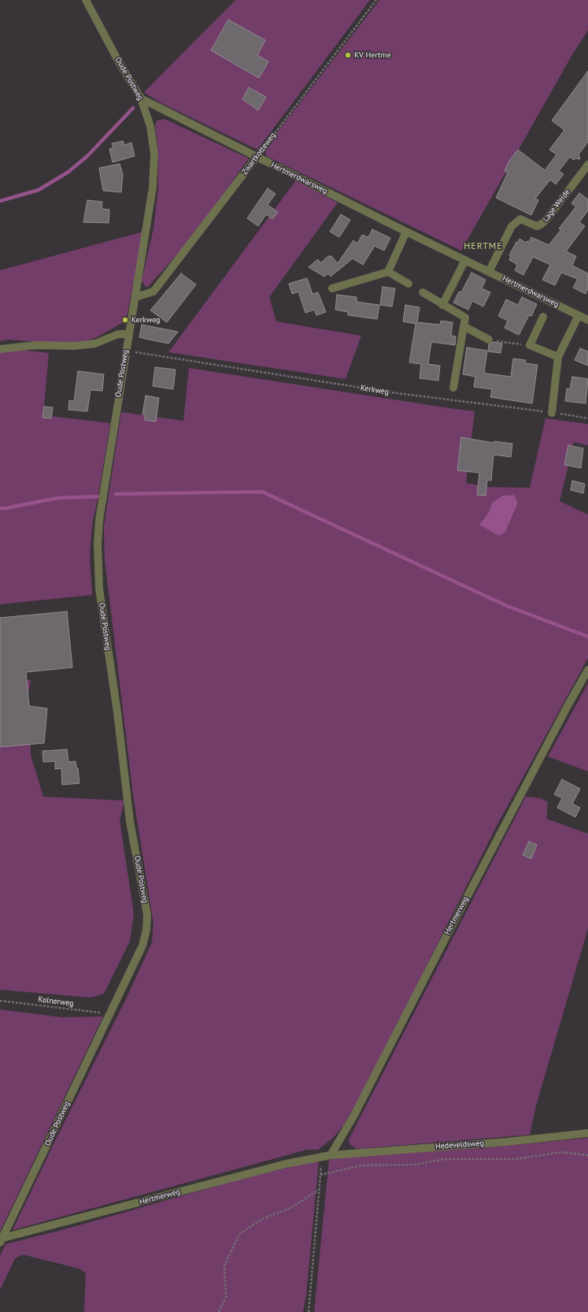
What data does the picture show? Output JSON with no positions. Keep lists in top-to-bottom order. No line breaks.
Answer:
{"streets":{"street":["Oude Postweg","Zwartkotteweg","Hertmerdwarsweg","Lage Weide","Hertmerweg","Hedeveldsweg"],"path":["Kerkweg","Kolnerweg"]},"crossings":[["Oude Postweg","Zwartkotteweg"],["Oude Postweg","Hertmerdwarsweg"],["Oude Postweg","Kerkweg"],["Oude Postweg","Hertmerweg"],["Oude Postweg","Kolnerweg"],["Zwartkotteweg","Hertmerdwarsweg"],["Hertmerdwarsweg","Lage Weide"],["Hertmerweg","Hedeveldsweg"]],"districts":["HERTME"],"places":["KV Hertme","Kerkweg"]}
